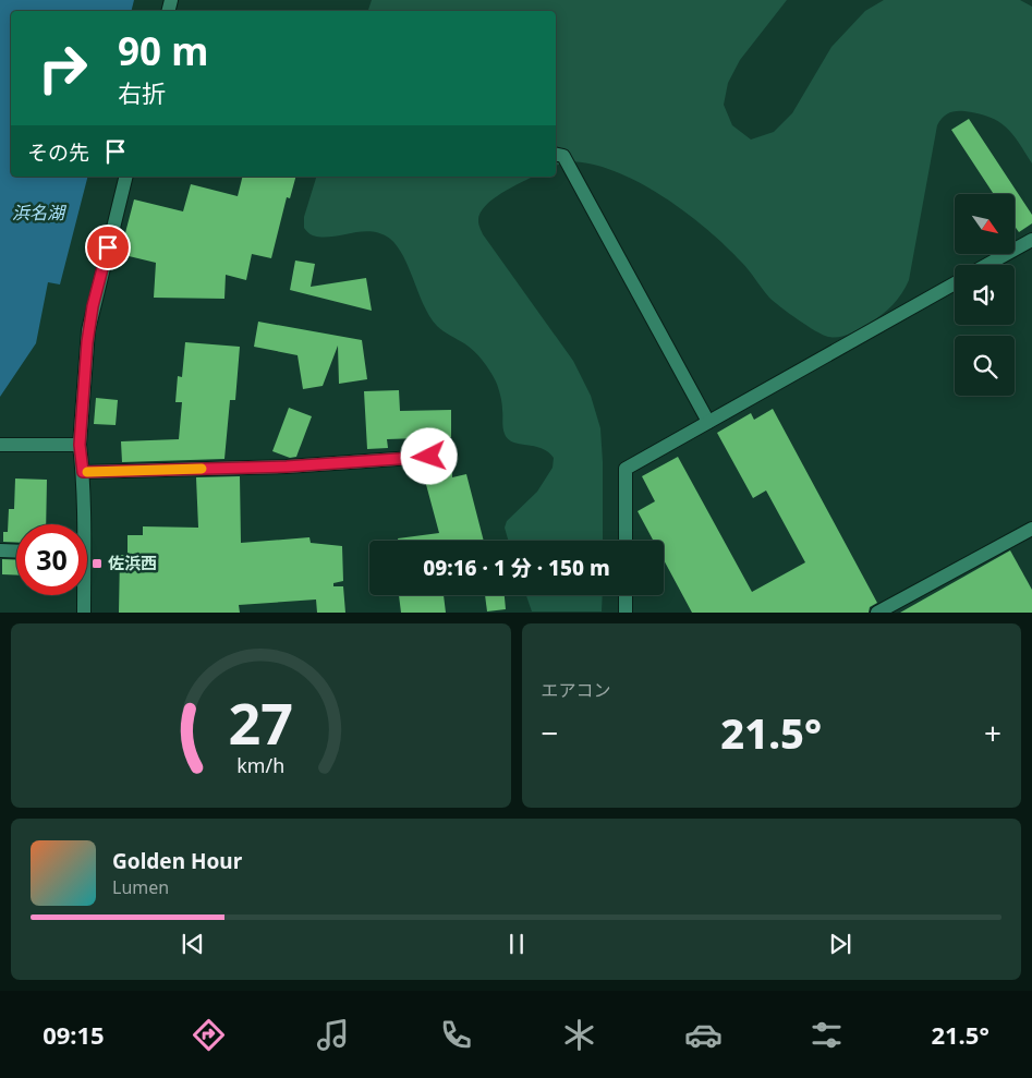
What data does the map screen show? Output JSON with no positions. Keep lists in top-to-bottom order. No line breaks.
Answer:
{"water":["浜名湖"],"places":{"transit":["佐浜西"]},"north":"bottom right","page":{"turn":["90 m","右折"],"then":"その先","limit":"30","trip":"09:16 · 1 分 · 150 m","tile":"エアコン","heat":["−","21.5°","+"],"song":["Golden Hour","Lumen"],"tabs":["09:15","21.5°"],"gauge":["27","km/h"]}}
